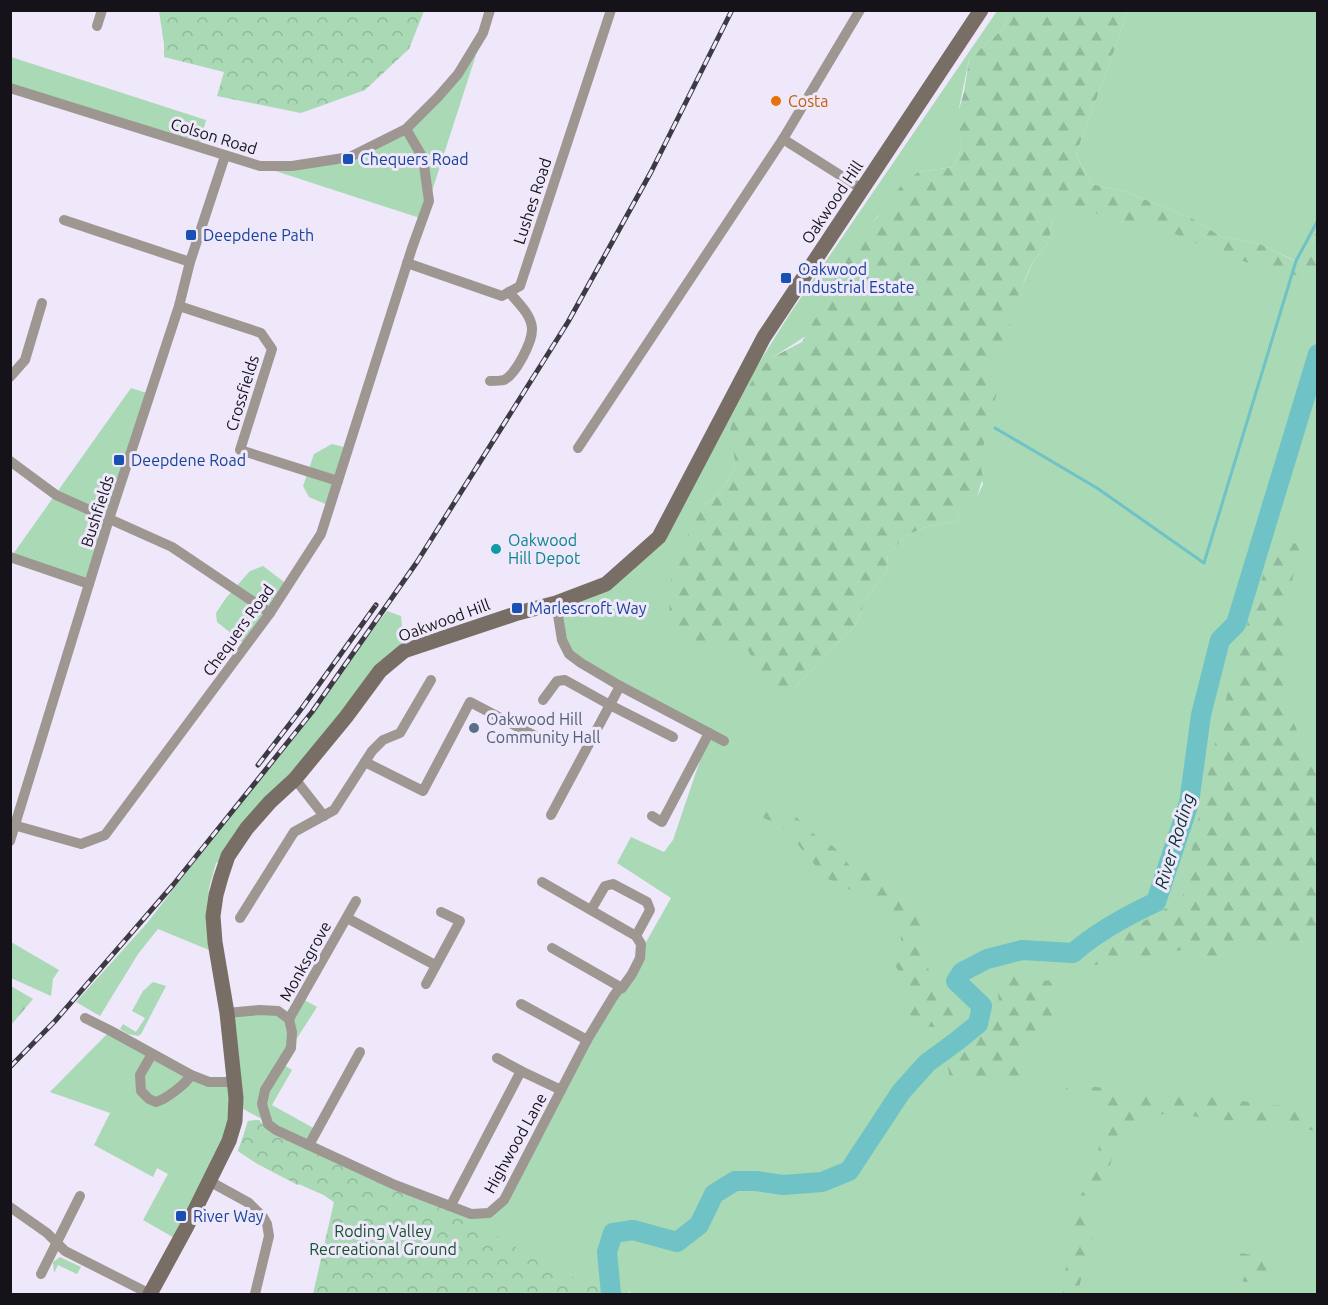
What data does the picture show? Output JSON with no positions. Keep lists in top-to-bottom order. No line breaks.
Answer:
{"streets":{"street":["Colson Road","Lushes Road","Oakwood Hill","Crossfields","Bushfields","Chequers Road","Monksgrove","Highwood Lane"]},"crossings":[["Colson Road","Bushfields"],["Colson Road","Chequers Road"],["Crossfields","Bushfields"],["Crossfields","Chequers Road"],["Bushfields","Chequers Road"],["Monksgrove","Highwood Lane"]],"water":["River Roding"],"parks":["Roding Valley Recreational Ground"],"places":{"other":["Costa","Oakwood Hill Depot","Oakwood Hill Community Hall"],"transit":["Chequers Road","Deepdene Path","Oakwood Industrial Estate","Deepdene Road","Marlescroft Way","River Way"]}}
